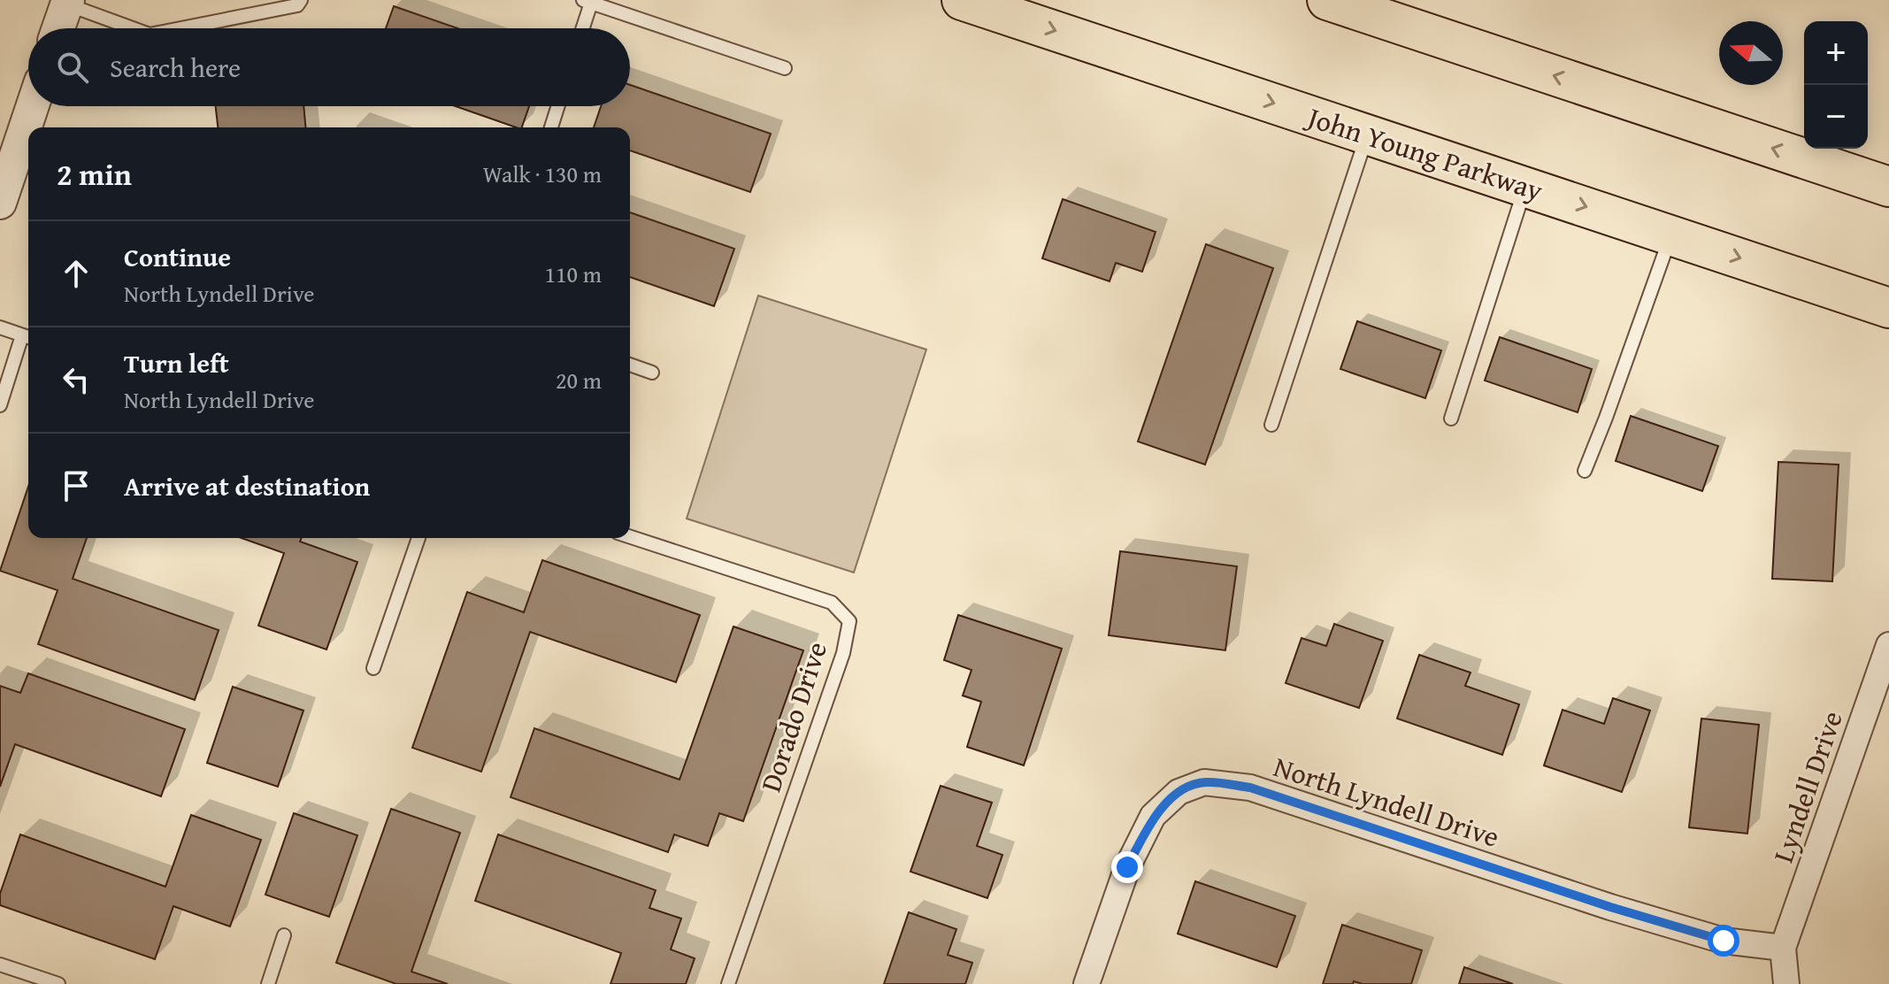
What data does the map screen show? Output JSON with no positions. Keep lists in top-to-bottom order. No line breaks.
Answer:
{"streets":{"highway":["John Young Parkway"],"street":["Lyndell Drive","North Lyndell Drive"],"lane":["Dorado Drive"]},"crossings":[["Lyndell Drive","North Lyndell Drive"]],"north":"left","page":{"map_buttons":["+","−"],"search":"Search here","heading":["2 min","Walk · 130 m"],"list":[["Continue","North Lyndell Drive","110 m"],["Turn left","North Lyndell Drive","20 m"],"Arrive at destination"]}}
